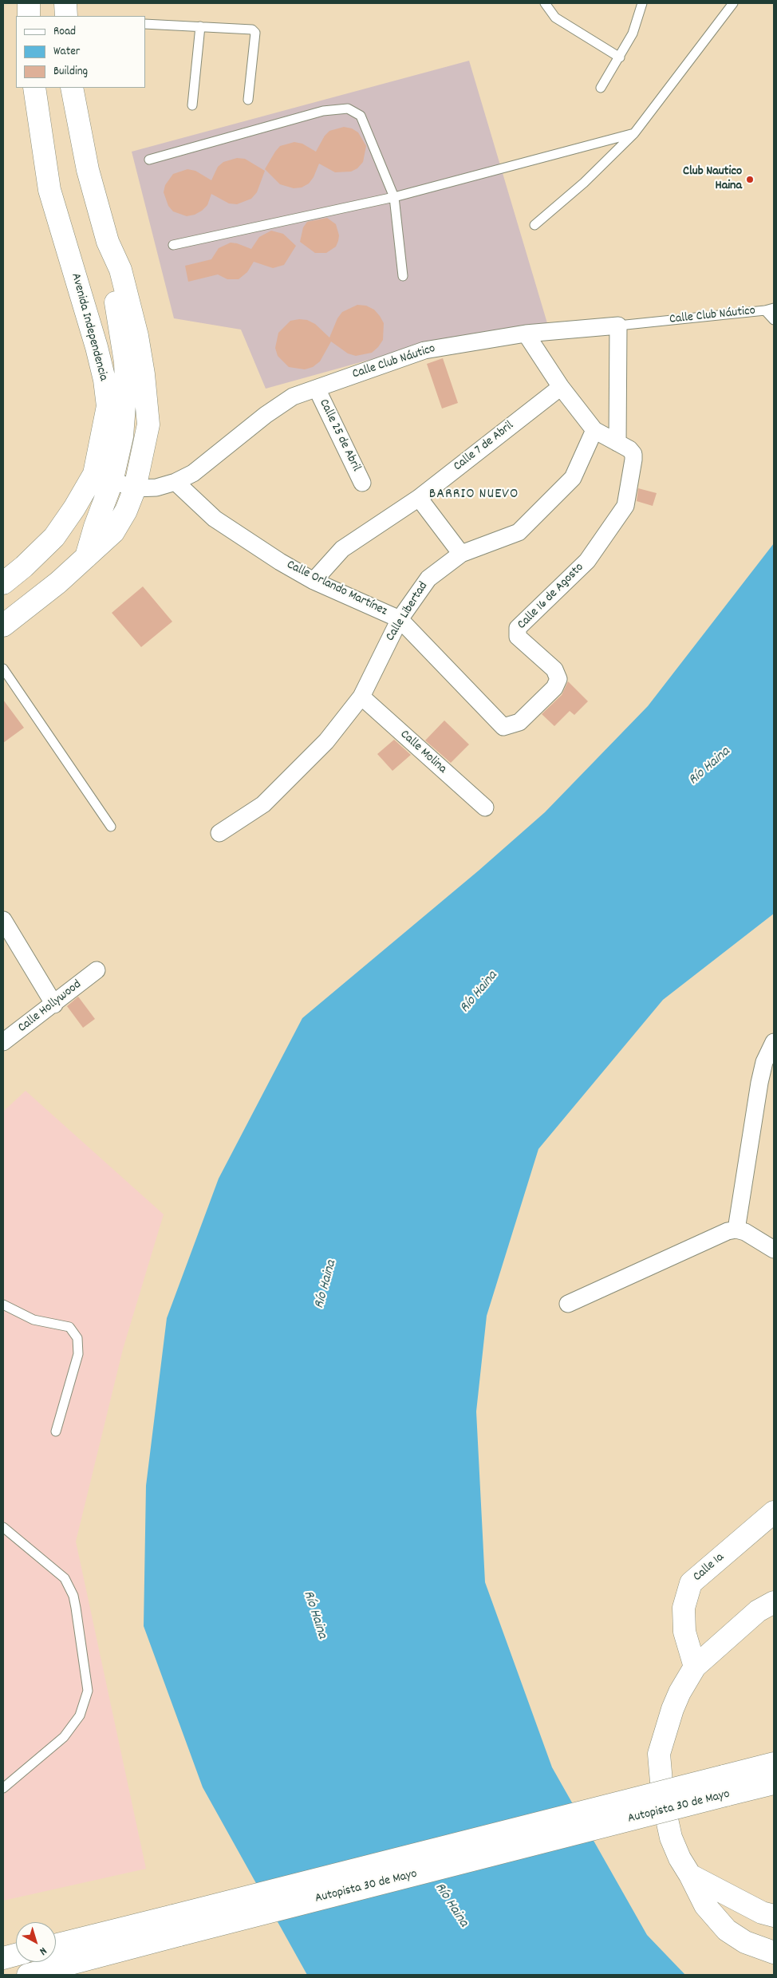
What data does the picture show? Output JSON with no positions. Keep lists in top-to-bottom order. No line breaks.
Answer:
{"streets":{"main road":["Avenida Independencia","Calle 1a","Autopista 30 de Mayo"],"street":["Calle Club Náutico","Calle 25 de Abril","Calle 7 de Abril","Calle Orlando Martínez","Calle 16 de Agosto","Calle Libertad","Calle Molina","Calle Hollywood"]},"crossings":[["Calle Club Náutico","Avenida Independencia"],["Calle Club Náutico","Calle 25 de Abril"],["Calle Club Náutico","Calle Orlando Martínez"],["Calle 7 de Abril","Calle Orlando Martínez"],["Calle Orlando Martínez","Calle 16 de Agosto"],["Calle Orlando Martínez","Calle Libertad"],["Calle Libertad","Calle Molina"]],"districts":["BARRIO NUEVO"],"water":["Río Haina"],"places":["Club Nautico Haina"],"legend":["Road","Water","Building"],"north":"bottom right"}
